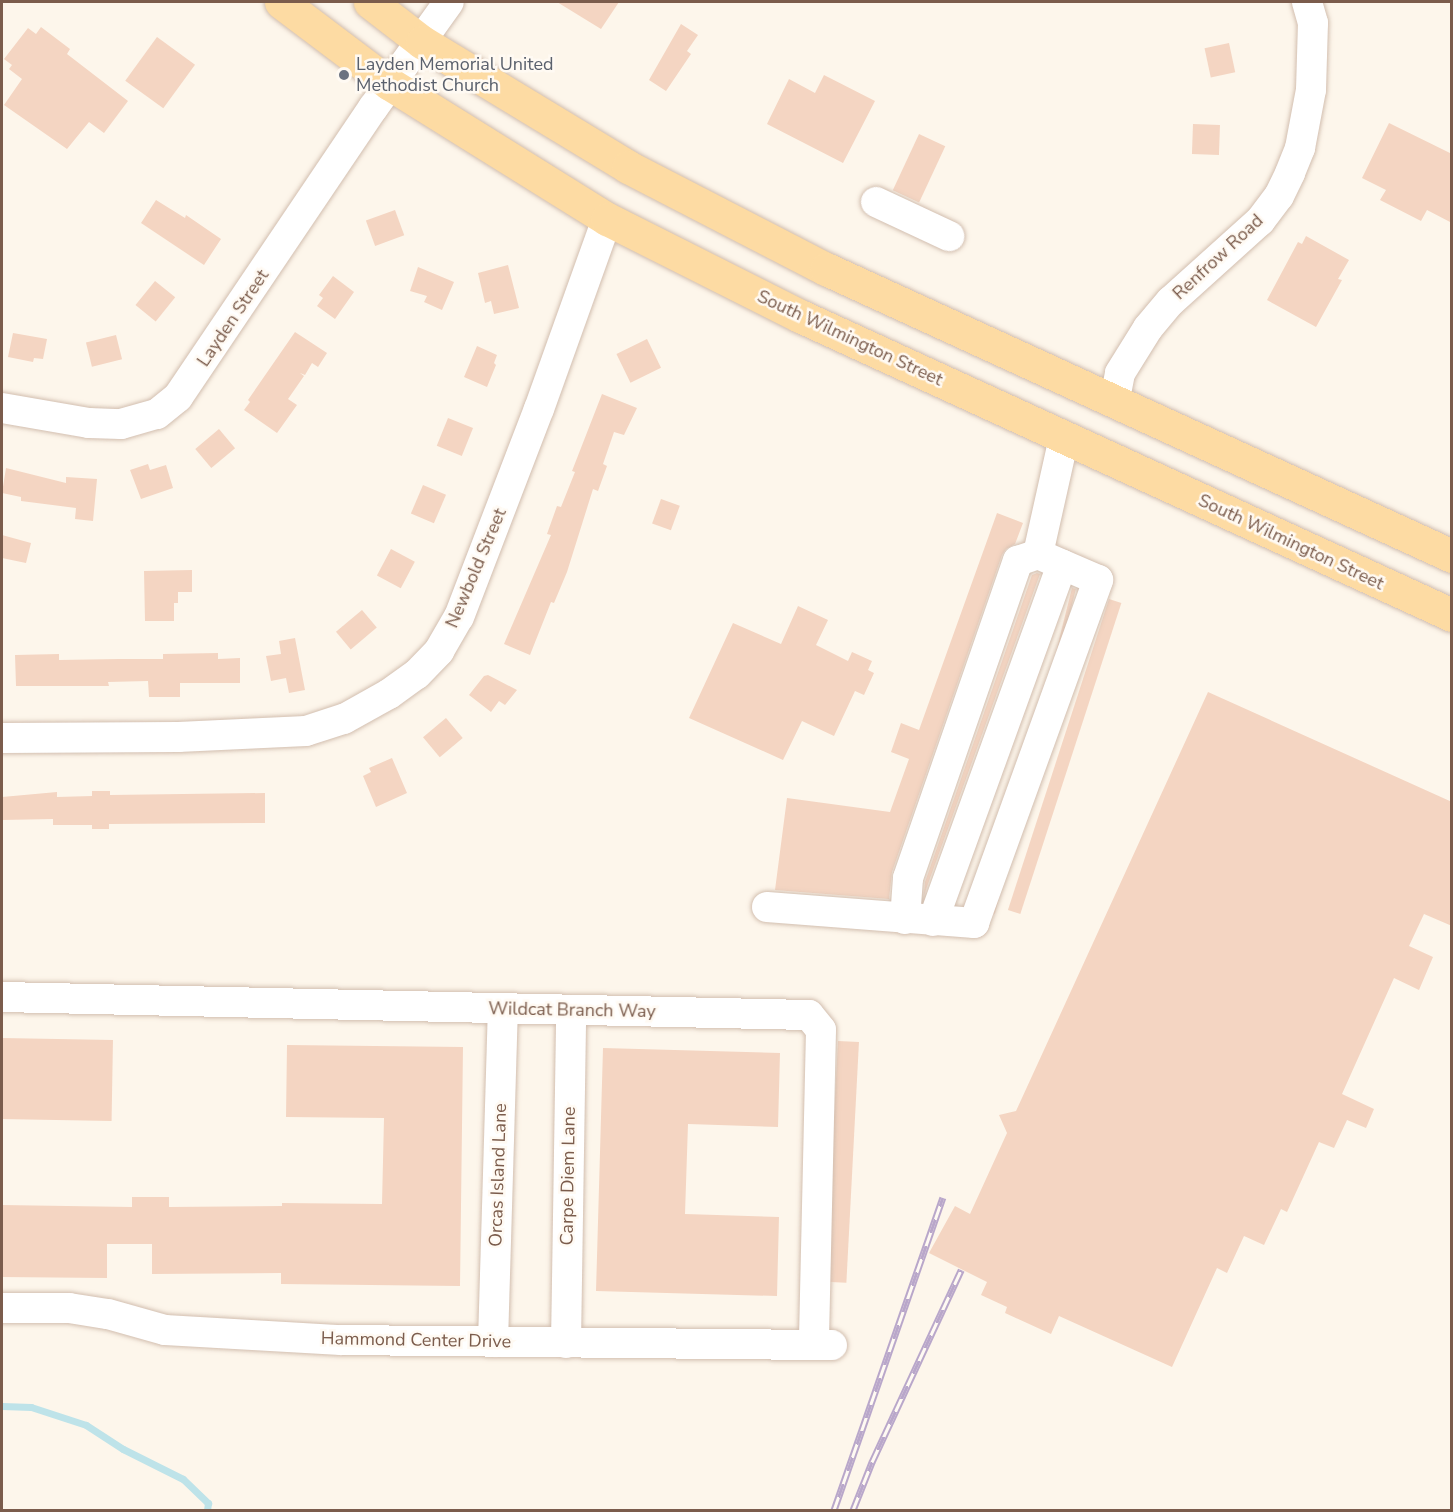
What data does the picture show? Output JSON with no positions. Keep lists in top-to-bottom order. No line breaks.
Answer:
{"streets":{"main road":["South Wilmington Street"],"street":["Renfrow Road","Layden Street","Newbold Street","Wildcat Branch Way","Orcas Island Lane","Carpe Diem Lane","Hammond Center Drive"]},"crossings":[["Layden Street","South Wilmington Street"],["South Wilmington Street","Newbold Street"],["Wildcat Branch Way","Orcas Island Lane"],["Wildcat Branch Way","Carpe Diem Lane"],["Wildcat Branch Way","Hammond Center Drive"],["Orcas Island Lane","Hammond Center Drive"],["Carpe Diem Lane","Hammond Center Drive"]],"places":["Layden Memorial United Methodist Church"]}
